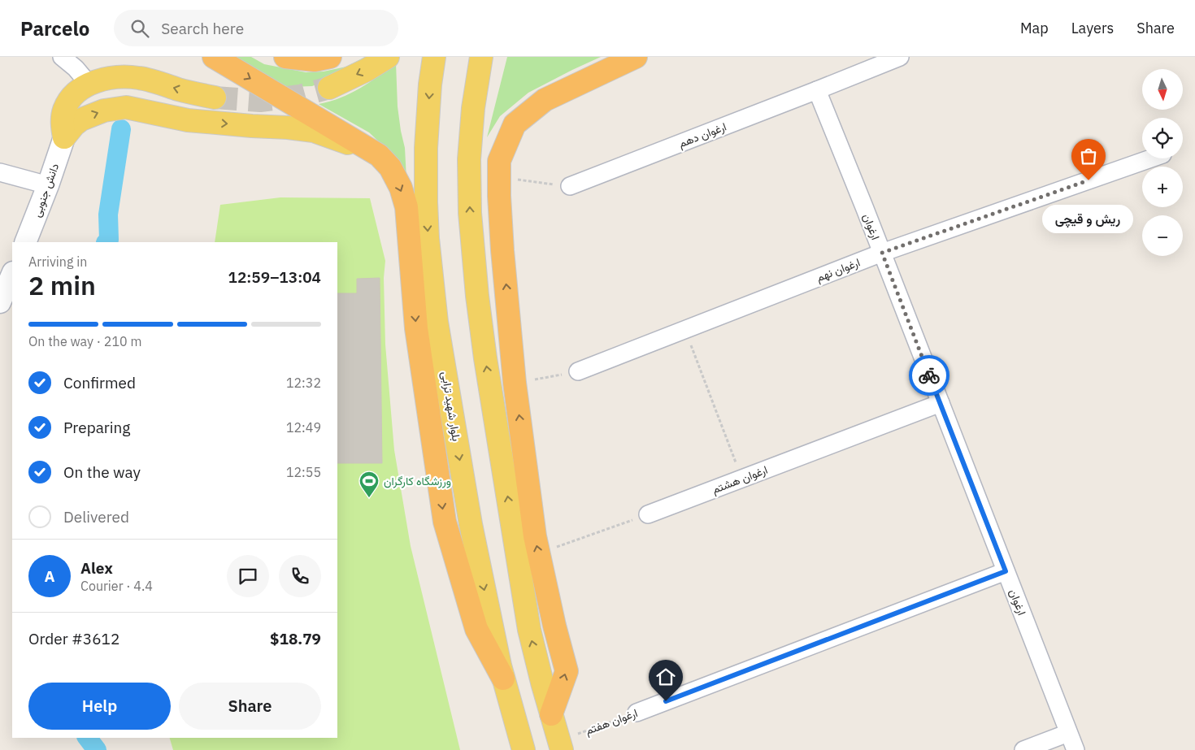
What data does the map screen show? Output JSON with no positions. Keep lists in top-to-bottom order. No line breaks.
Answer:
{"streets":{"main road":["بلوار شهید ترابی"],"street":["ارغوان دهم","دانش جنوبی","ارغوان","ارغوان نهم","ارغوان هشتم","ارغوان هفتم"]},"crossings":[["ارغوان دهم","ارغوان"],["ارغوان","ارغوان نهم"],["ارغوان","ارغوان هشتم"],["ارغوان","ارغوان هفتم"]],"places":{"other":["ریش و قیچی"],"sports":["ورزشگاه کارگران"]},"north":"bottom","page":{"header":"Parcelo","search":"Search here","nav":["Map","Layers","Share"],"map_buttons":["+","−"],"bubble":"ریش و قیچی","heading":["2 min","Arriving in","12:59–13:04"],"panel":["Alex","Courier · 4.4","Order #3612","$18.79"],"bar":"On the way · 210 m","list":[["Confirmed","12:32"],["Preparing","12:49"],["On the way","12:55"],"Delivered"],"round":"A","buttons":["Help","Share"]}}
